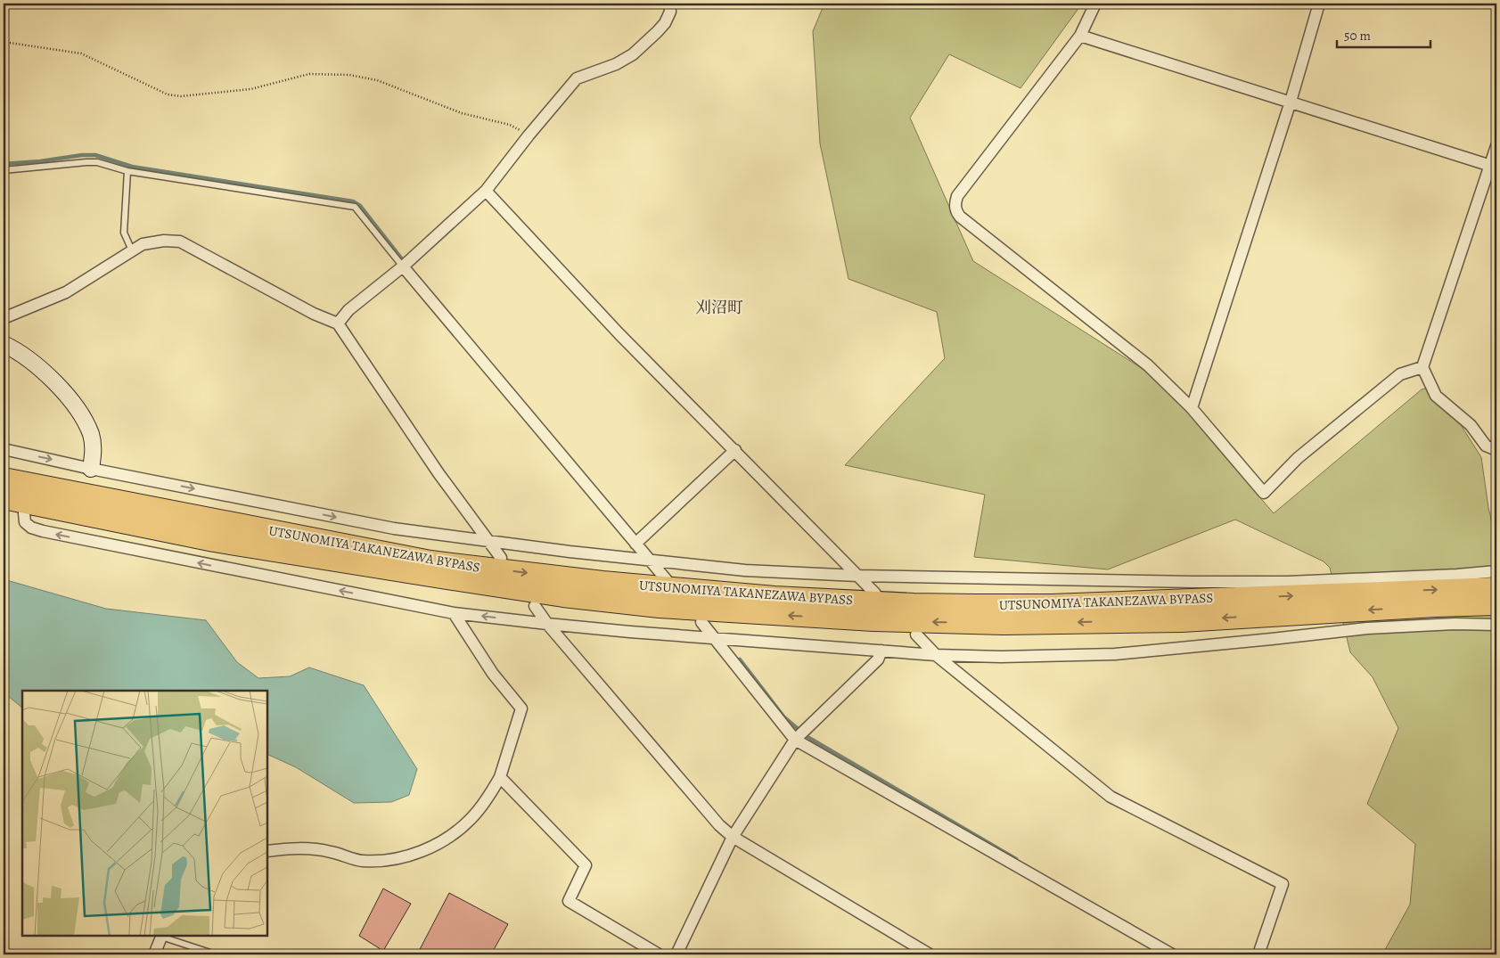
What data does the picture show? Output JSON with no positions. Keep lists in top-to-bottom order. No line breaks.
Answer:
{"streets":{"highway":["UTSUNOMIYA TAKANEZAWA BYPASS"]},"districts":["刈沼町"],"scale_bar":"50 m"}
